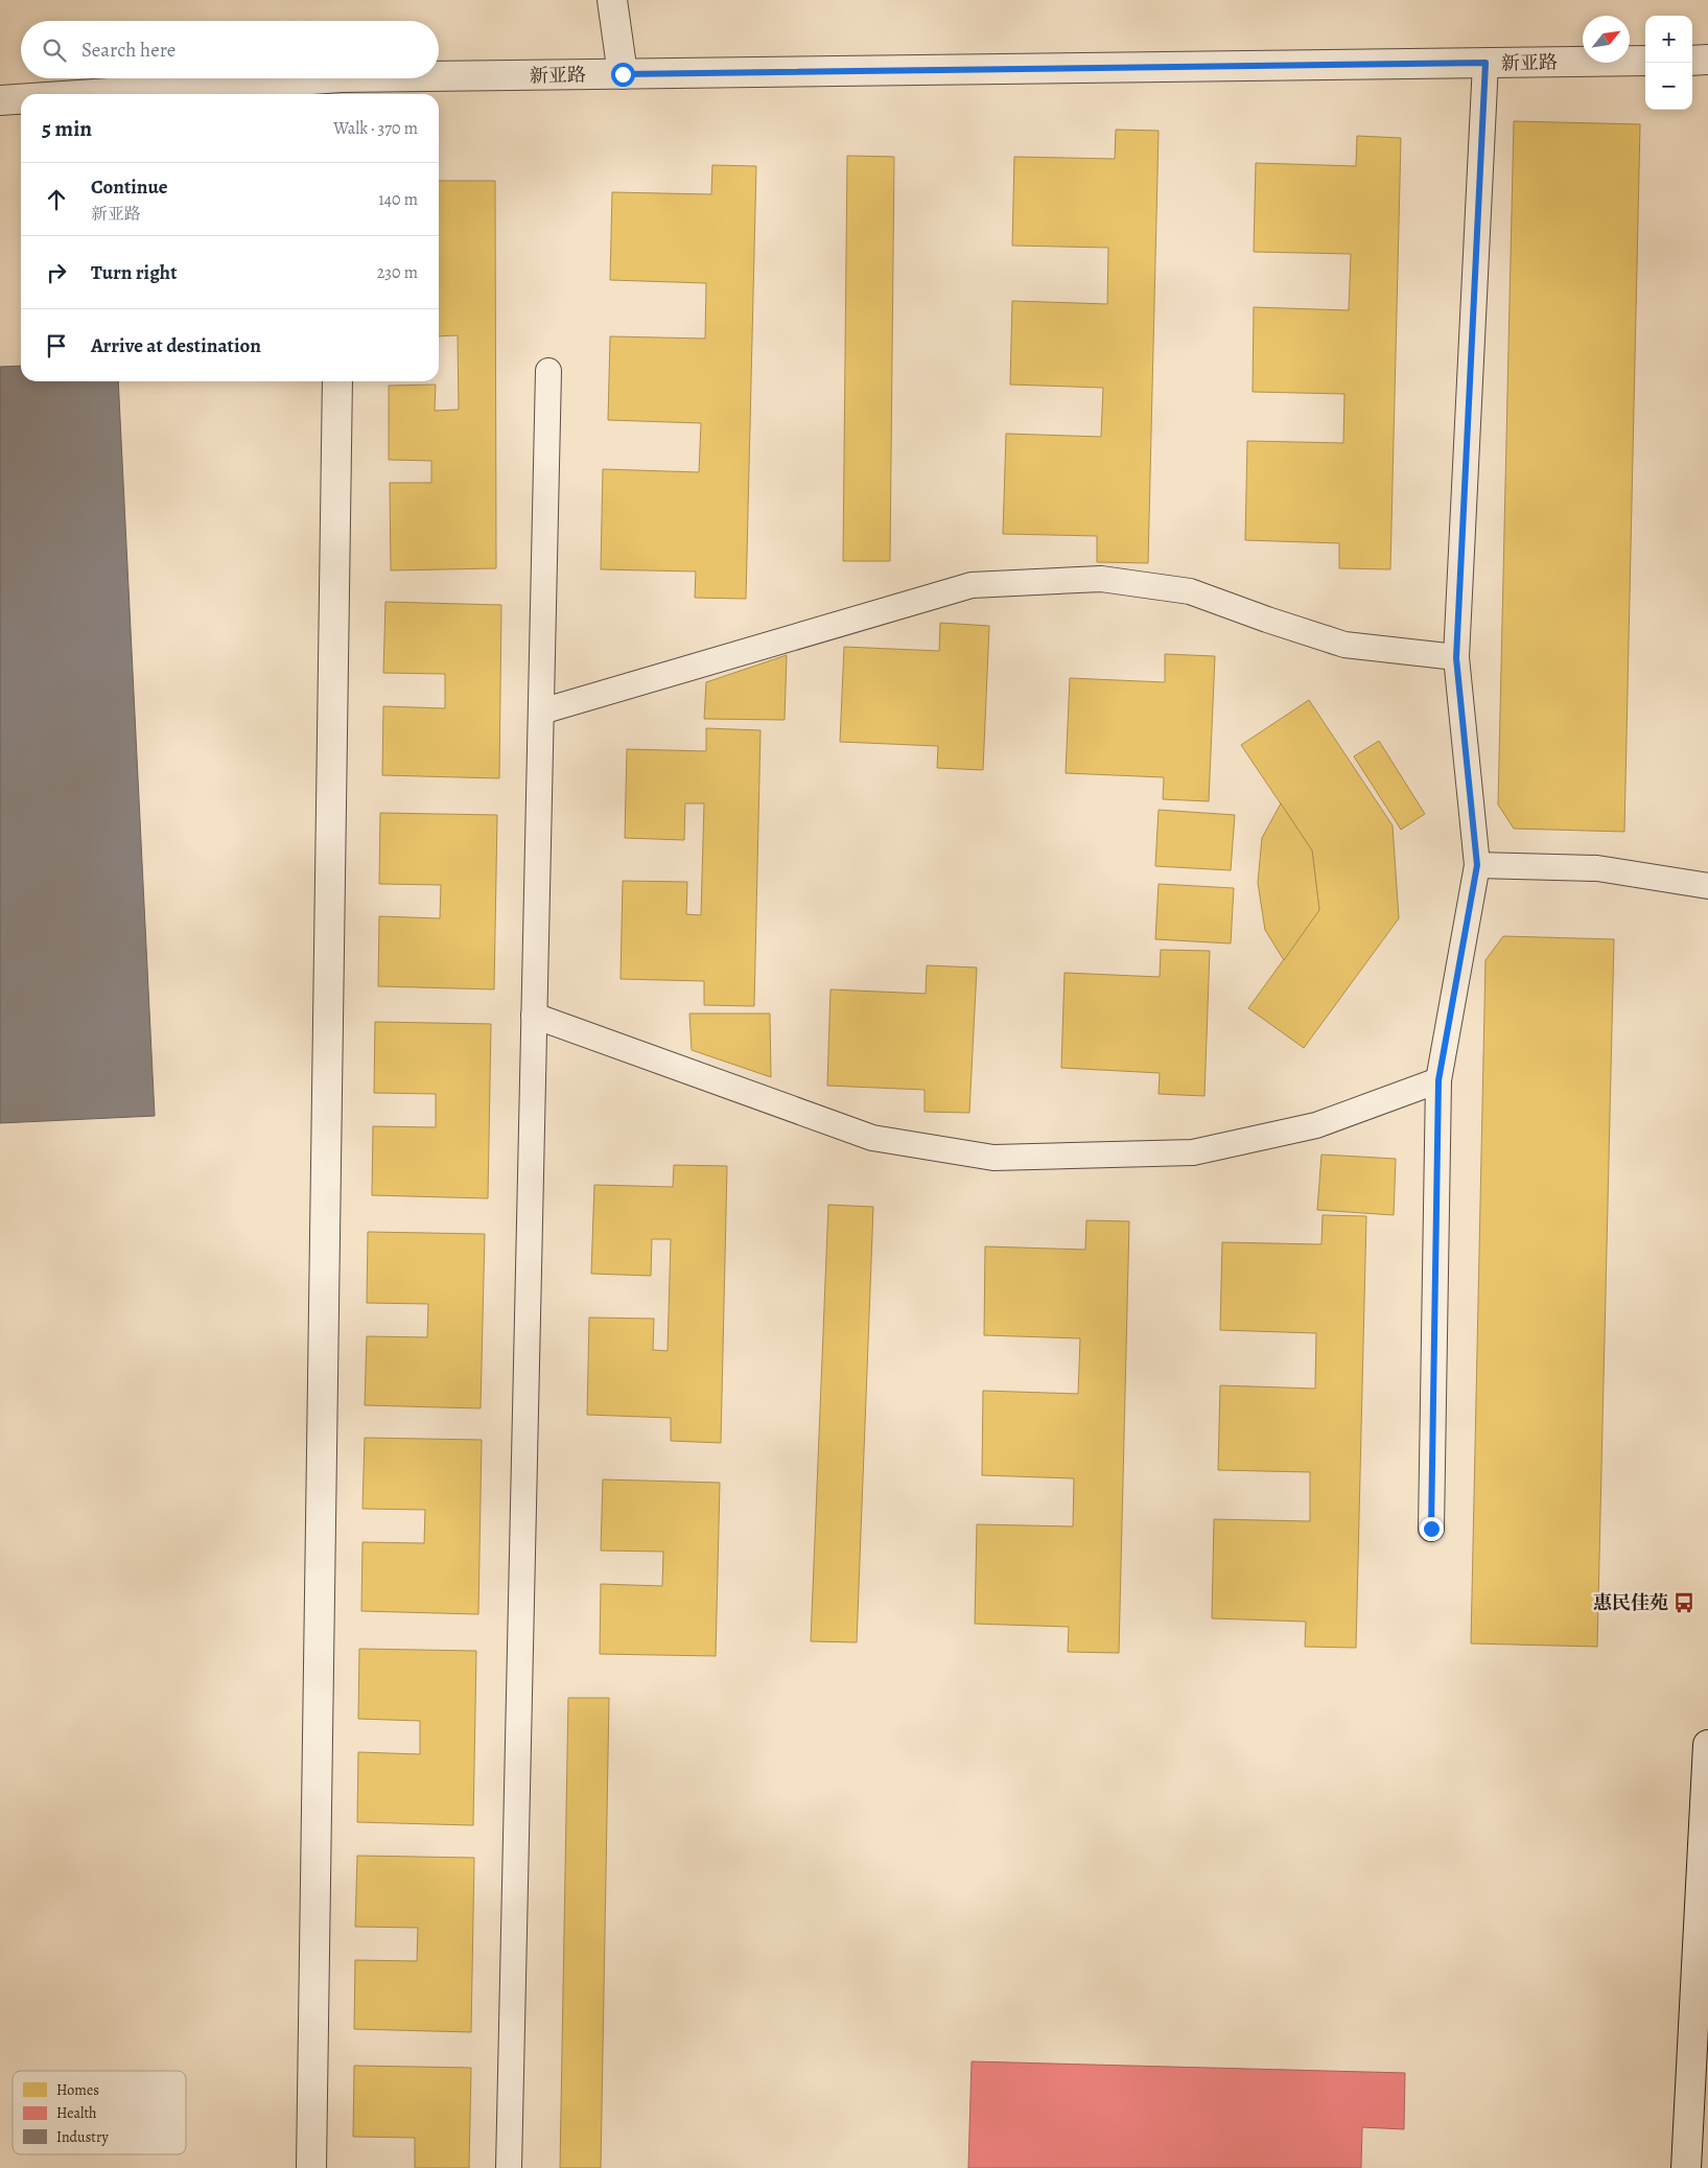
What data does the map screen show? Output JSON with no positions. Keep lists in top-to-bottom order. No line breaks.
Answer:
{"streets":{"street":["新亚路"]},"places":{"bus stop":["惠民佳苑"]},"legend":["Homes","Health","Industry"],"north":"top right","page":{"map_buttons":["+","−"],"search":"Search here","heading":["5 min","Walk · 370 m"],"list":[["Continue","新亚路","140 m"],["Turn right","230 m"],"Arrive at destination"]}}
